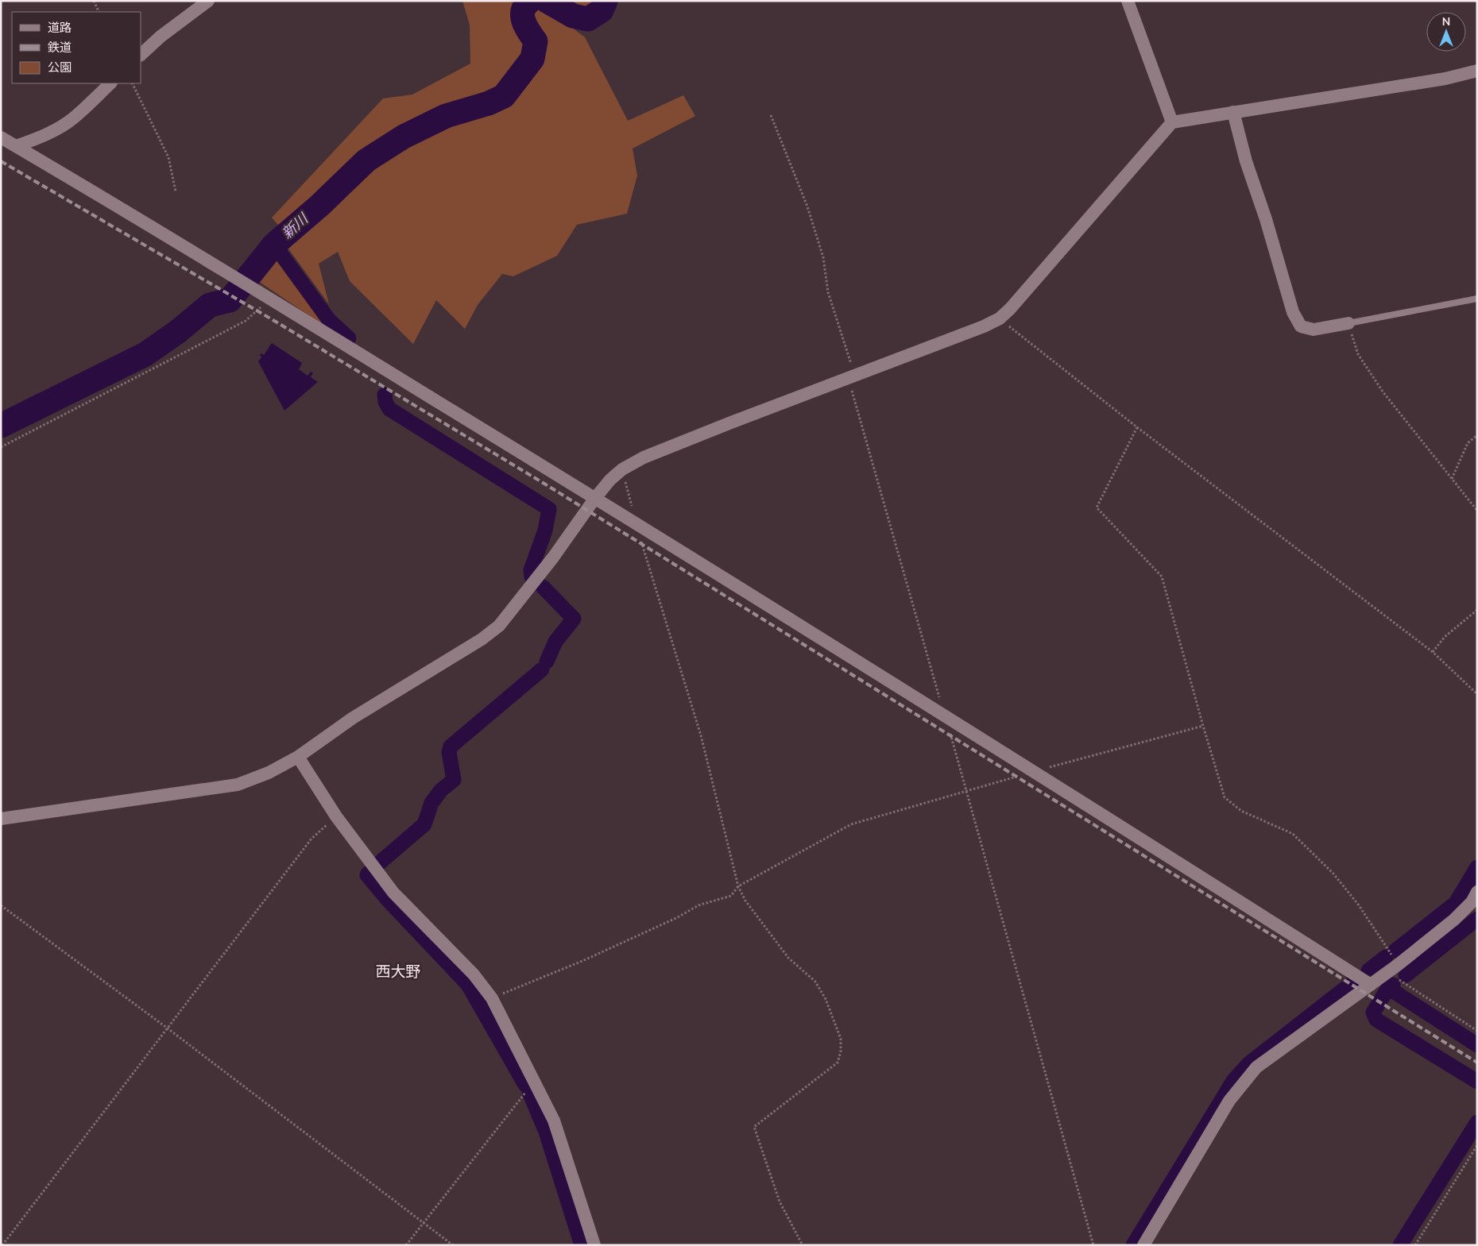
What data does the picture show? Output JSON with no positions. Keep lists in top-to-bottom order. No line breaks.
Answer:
{"districts":["西大野"],"water":["新川"],"legend":["道路","鉄道","公園"],"north":"top"}
